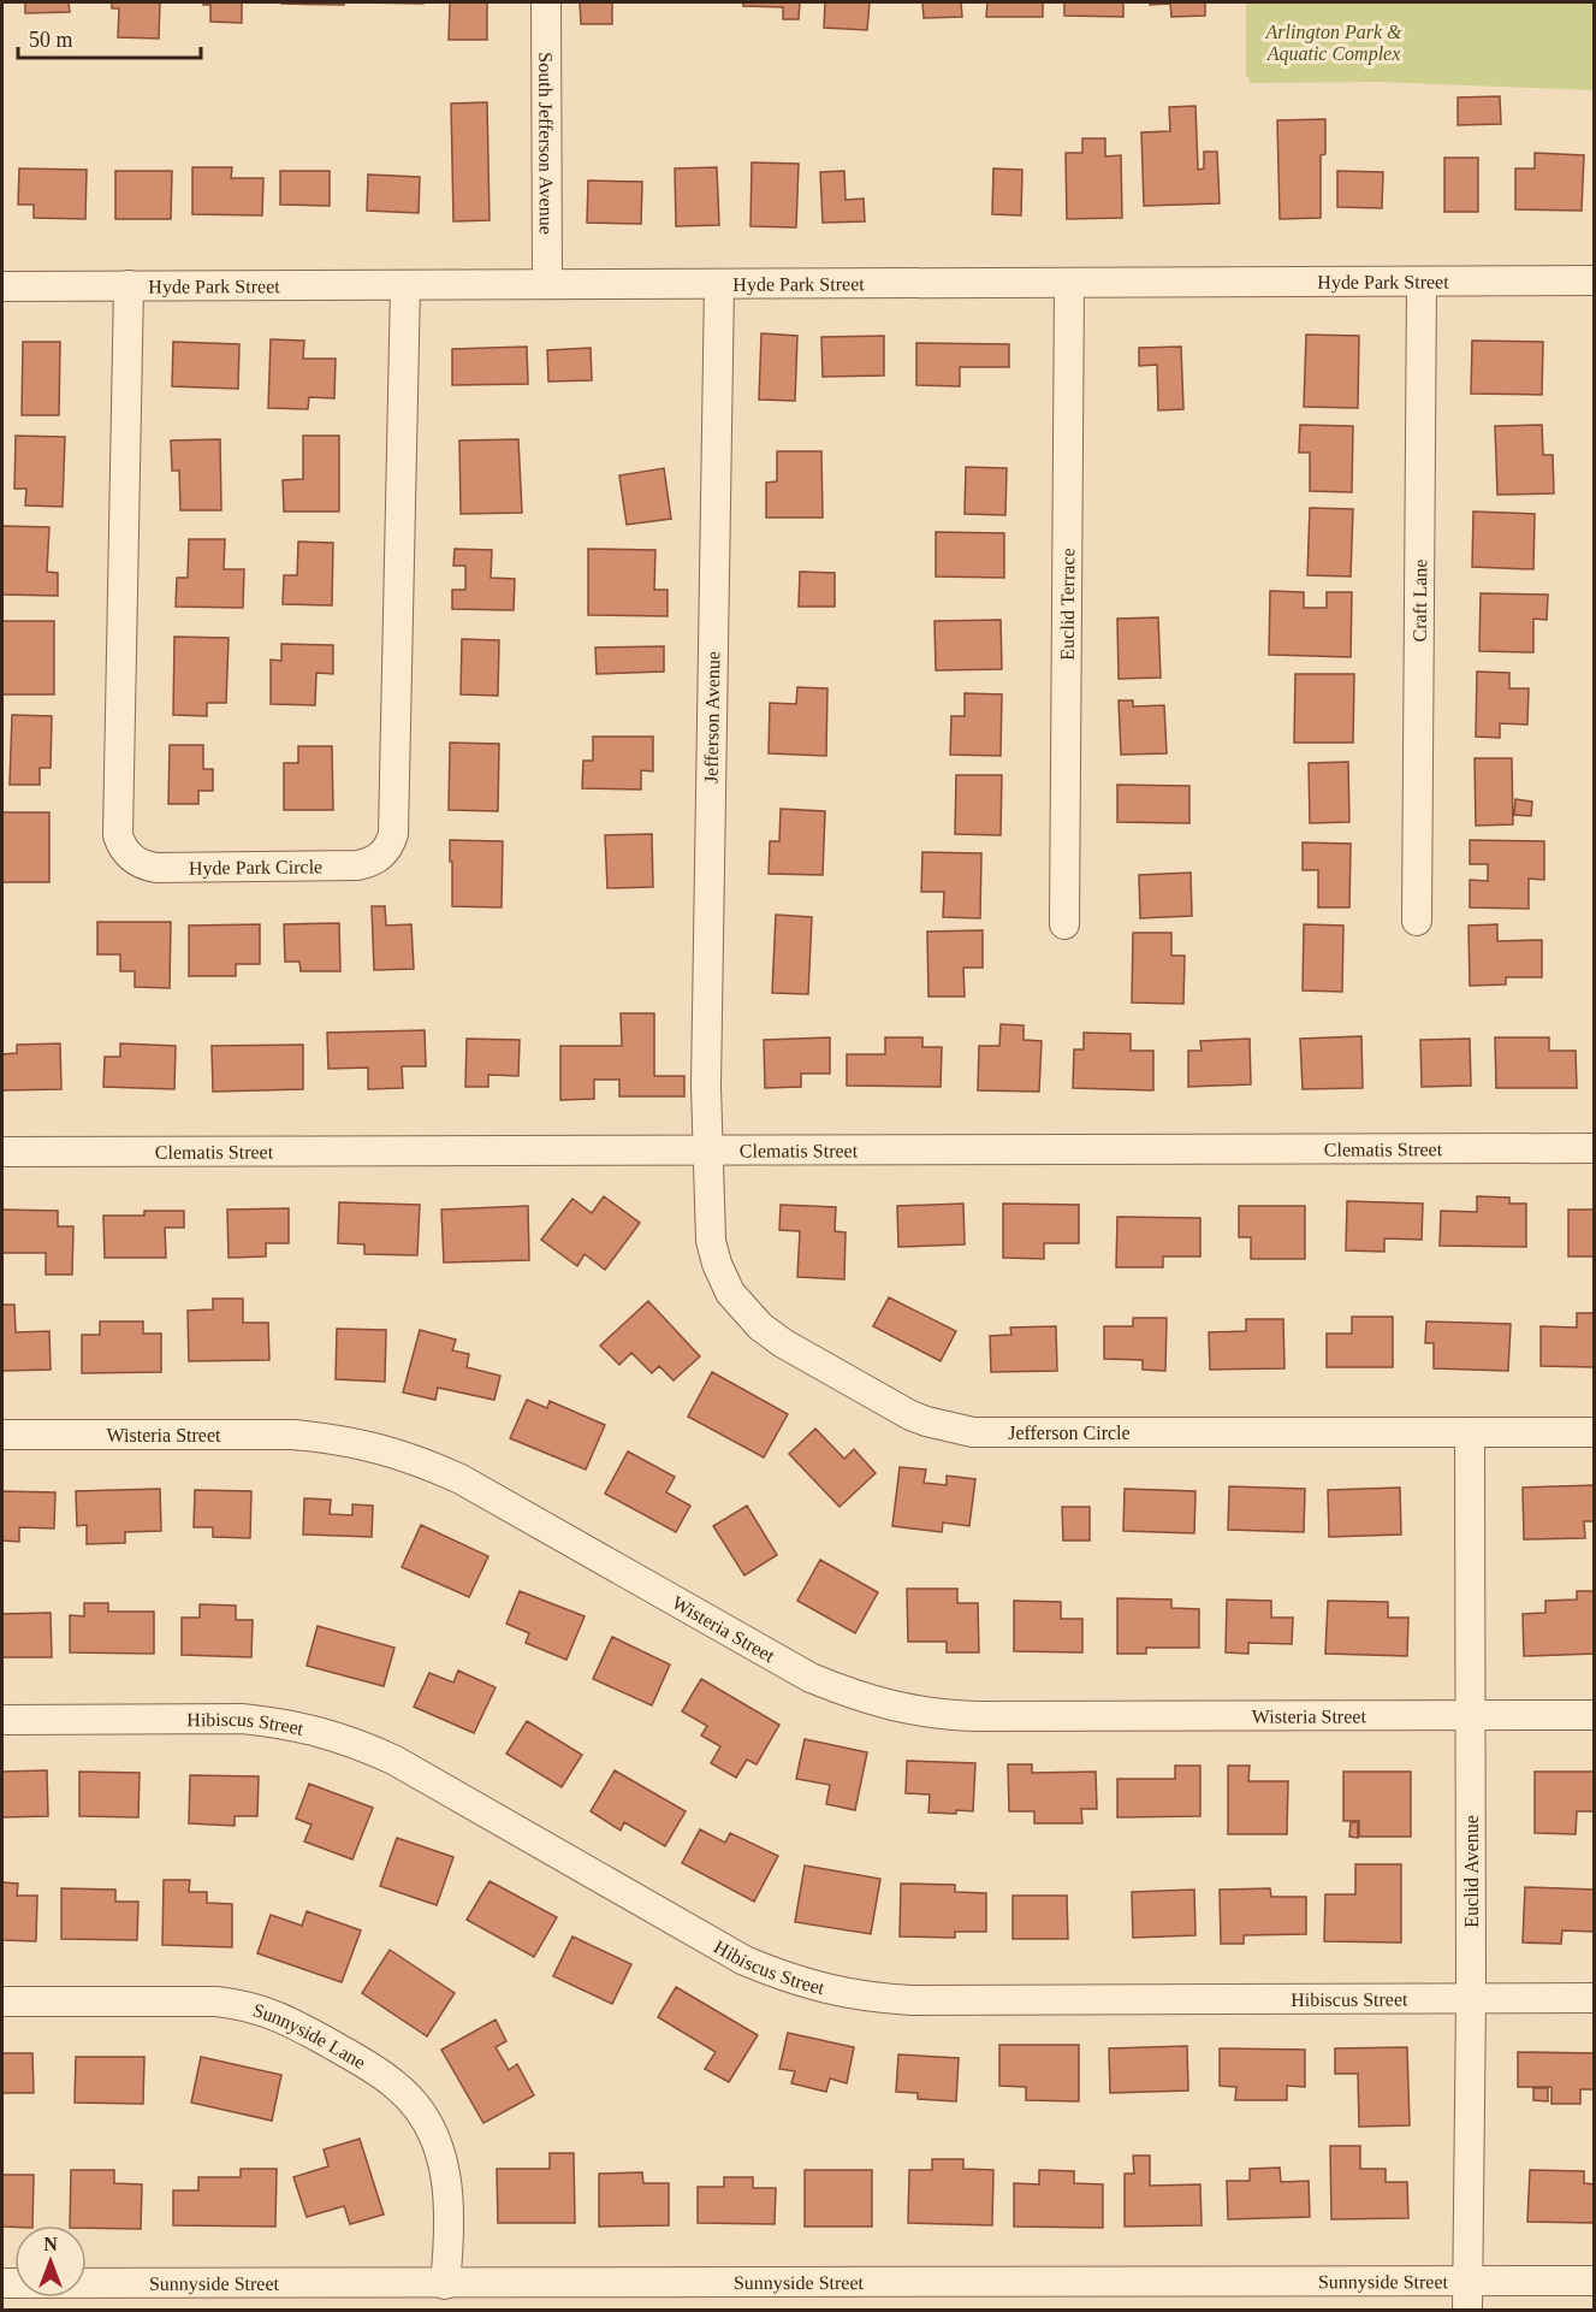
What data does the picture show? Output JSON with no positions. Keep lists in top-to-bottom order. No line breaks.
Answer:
{"streets":{"street":["South Jefferson Avenue","Hyde Park Street","Craft Lane","Euclid Terrace","Jefferson Avenue","Hyde Park Circle","Clematis Street","Jefferson Circle","Wisteria Street","Hibiscus Street","Euclid Avenue","Sunnyside Lane","Sunnyside Street"]},"crossings":[["South Jefferson Avenue","Hyde Park Street"],["Hyde Park Street","Craft Lane"],["Hyde Park Street","Euclid Terrace"],["Hyde Park Street","Jefferson Avenue"],["Hyde Park Street","Hyde Park Circle"],["Jefferson Avenue","Clematis Street"],["Jefferson Avenue","Jefferson Circle"],["Clematis Street","Jefferson Circle"],["Jefferson Circle","Euclid Avenue"],["Wisteria Street","Euclid Avenue"],["Hibiscus Street","Euclid Avenue"],["Euclid Avenue","Sunnyside Street"],["Sunnyside Lane","Sunnyside Street"]],"parks":["Arlington Park & Aquatic Complex"],"scale_bar":"50 m","north":"top"}
